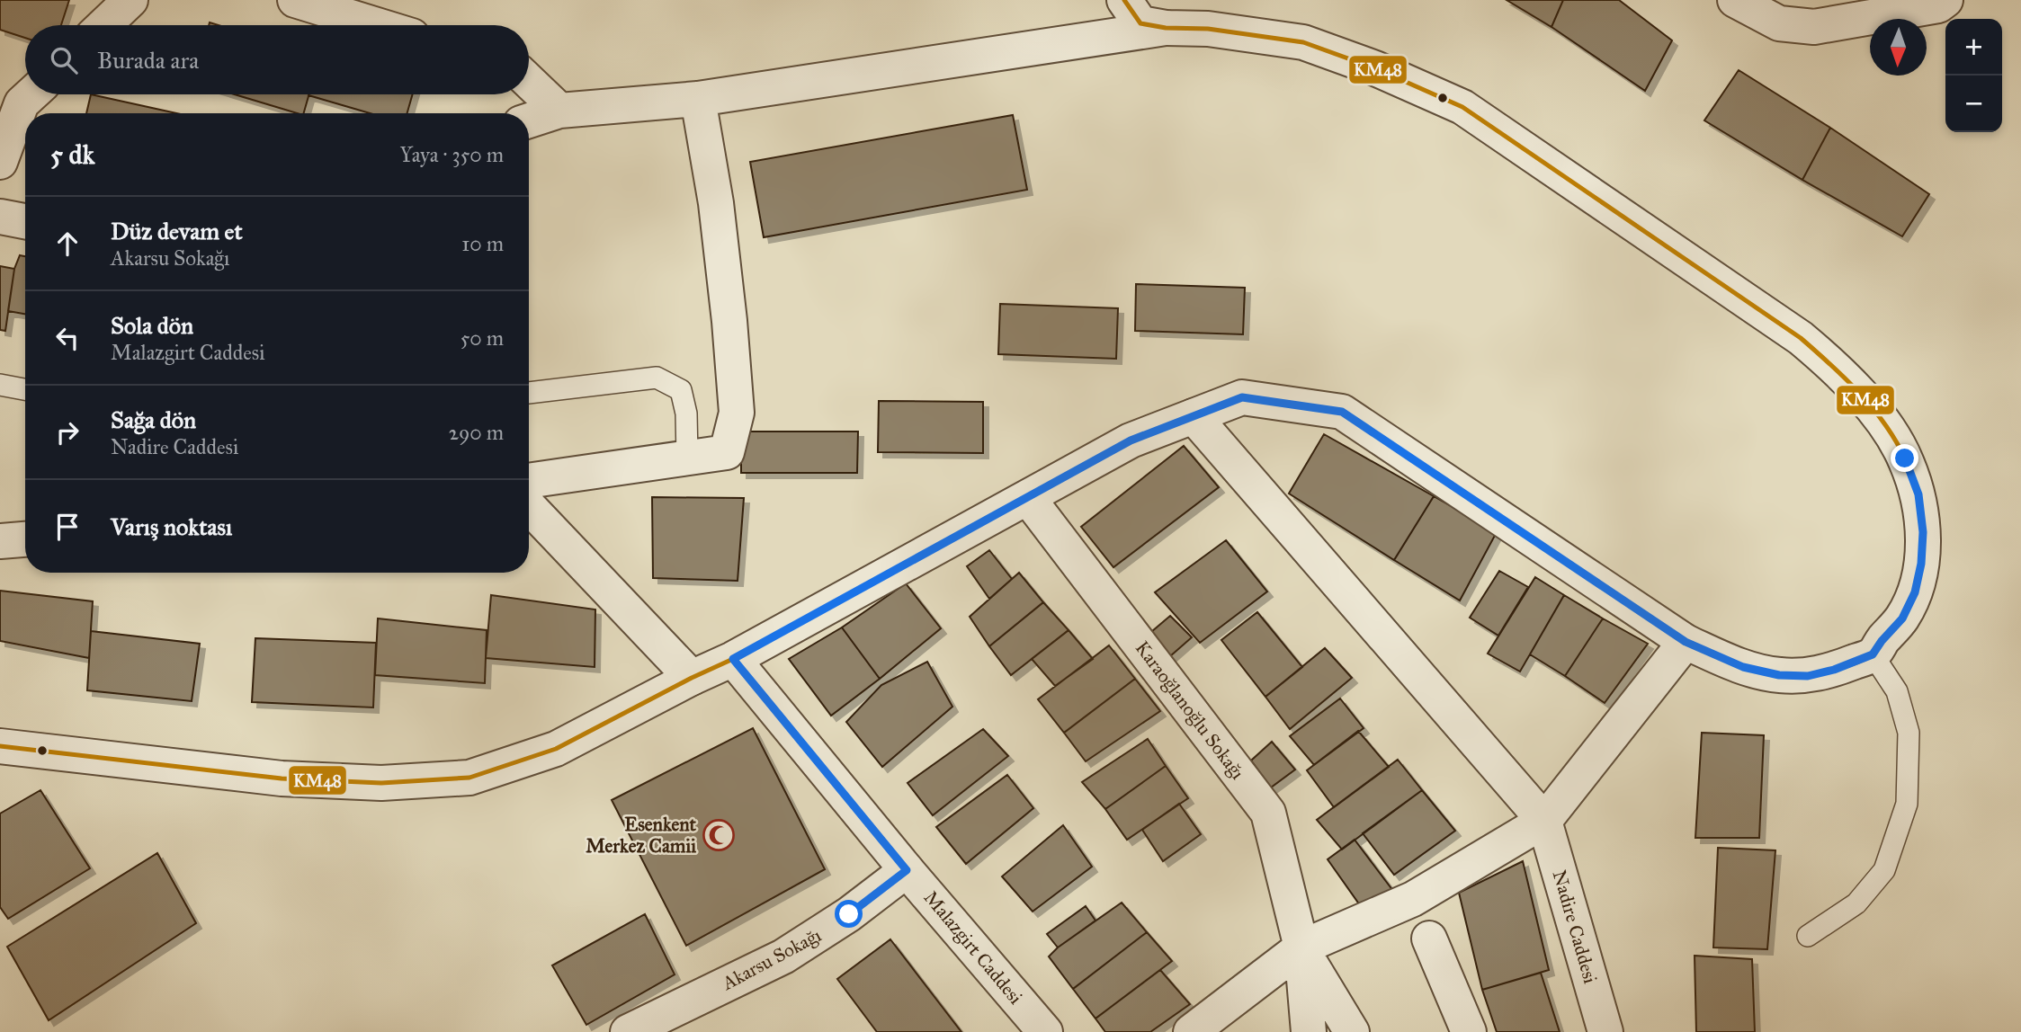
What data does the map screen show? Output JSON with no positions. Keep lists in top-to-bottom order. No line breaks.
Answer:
{"streets":{"street":["Karaoğlanoğlu Sokağı","Nadire Caddesi","Malazgirt Caddesi","Akarsu Sokağı"]},"crossings":[["Malazgirt Caddesi","Akarsu Sokağı"]],"places":{"mosque":["Esenkent Merkez Camii"]},"lines":["transit line KM48"],"north":"bottom","page":{"map_buttons":["+","−"],"search":"Burada ara","heading":["5 dk","Yaya · 350 m"],"list":[["Düz devam et","Akarsu Sokağı","10 m"],["Sola dön","Malazgirt Caddesi","50 m"],["Sağa dön","Nadire Caddesi","290 m"],"Varış noktası"]}}
